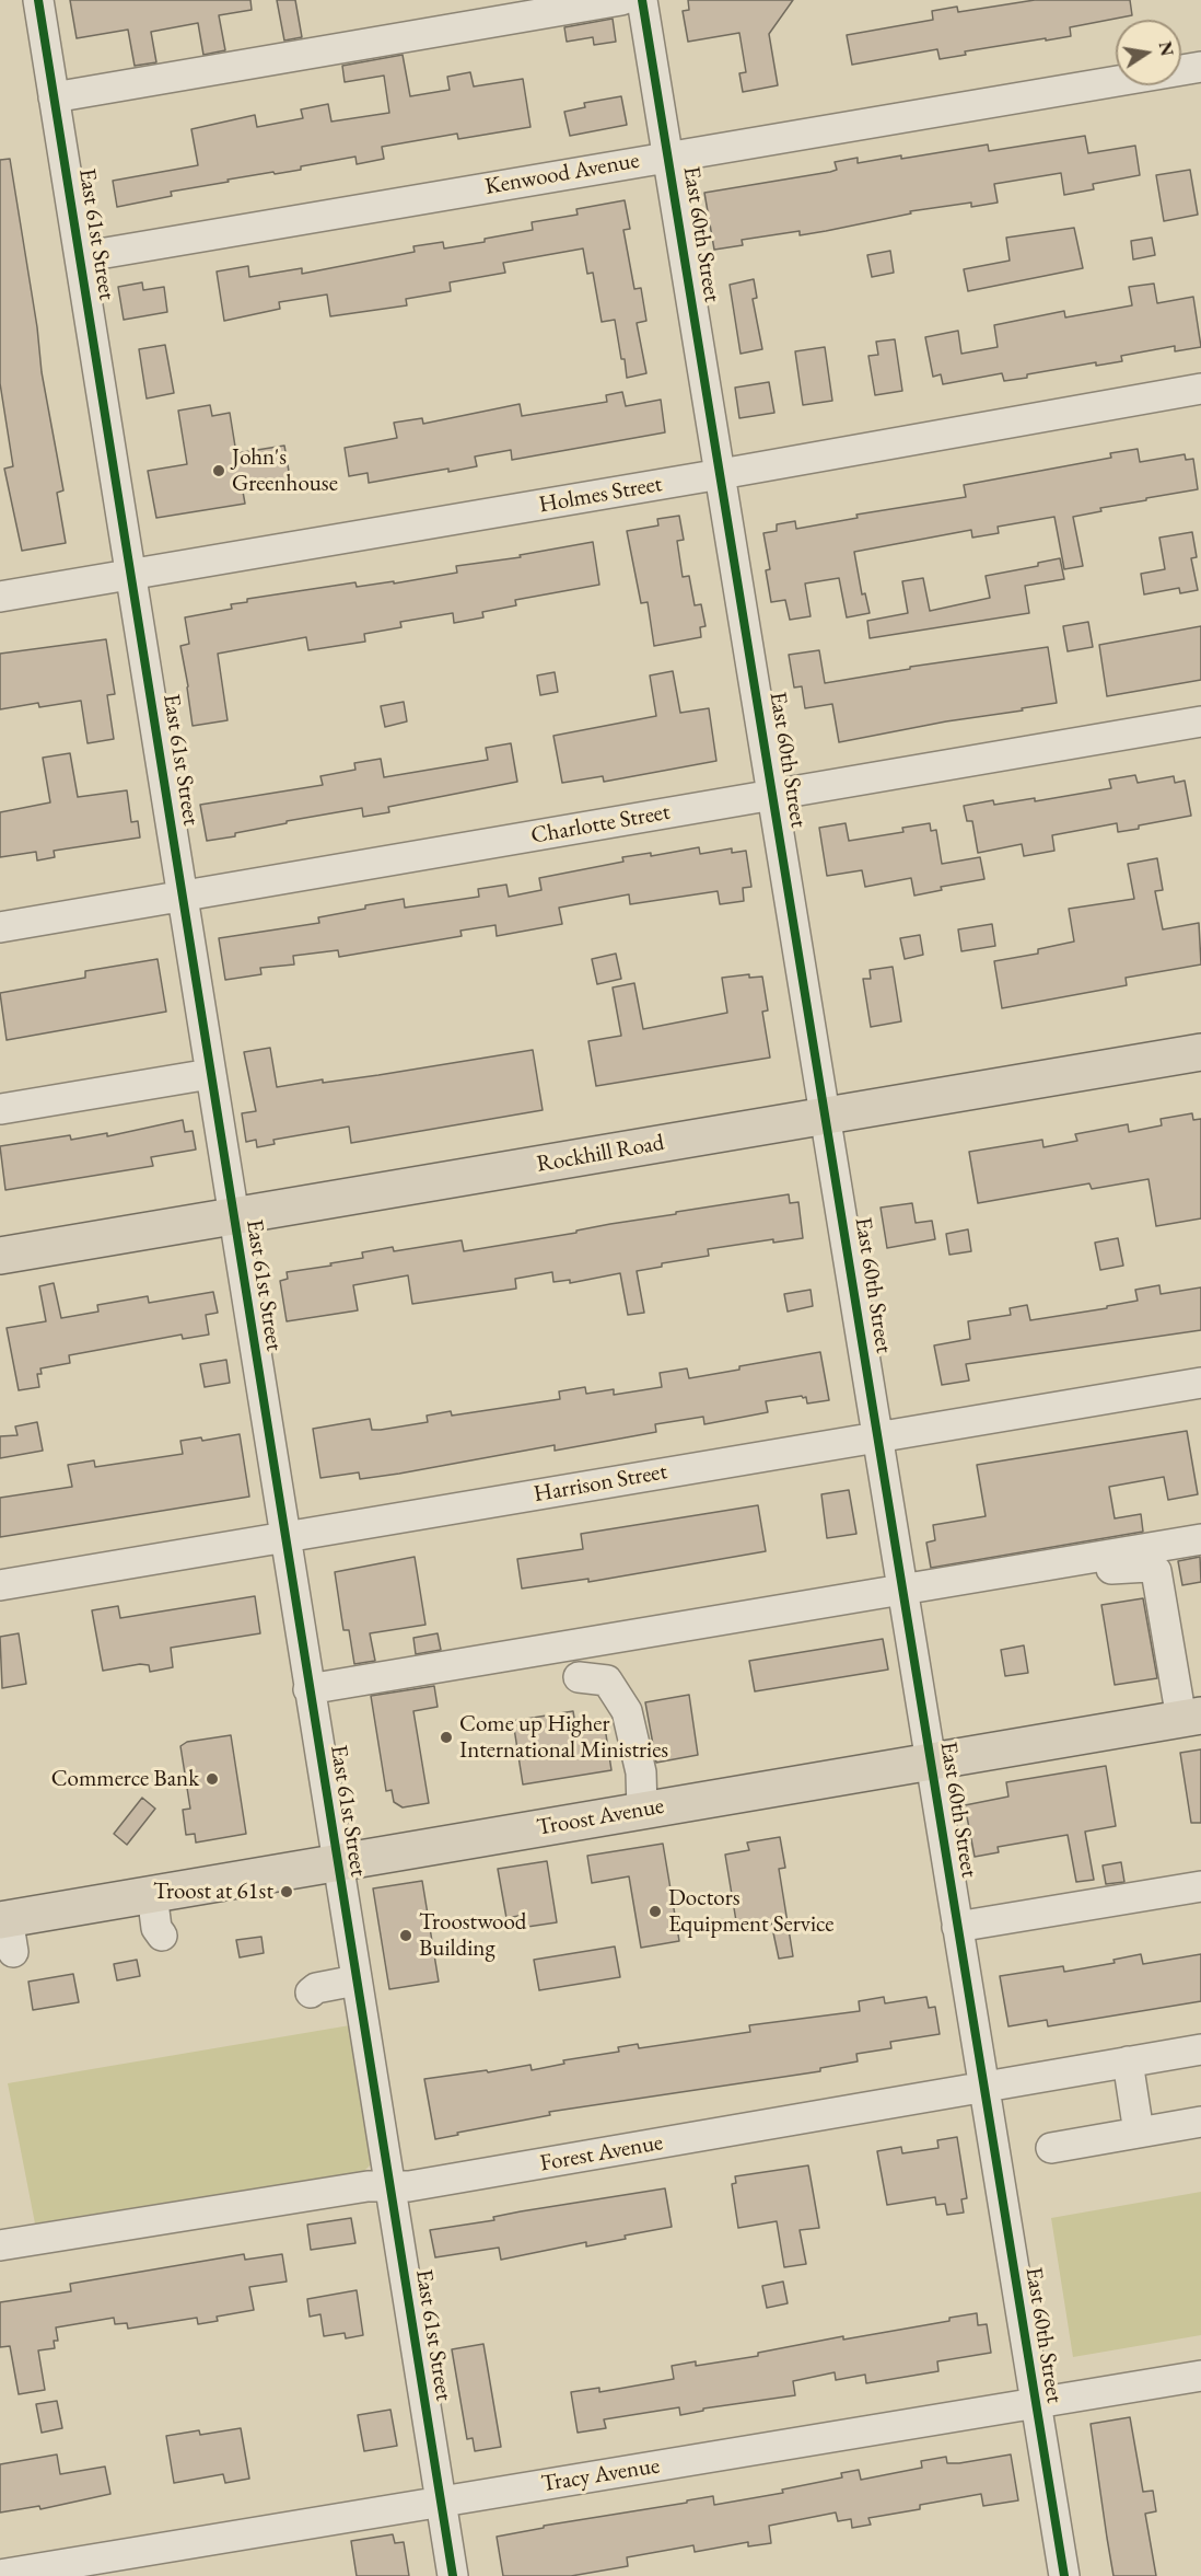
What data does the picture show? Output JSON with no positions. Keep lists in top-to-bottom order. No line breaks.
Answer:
{"streets":{"main road":["Rockhill Road","Troost Avenue"],"street":["Kenwood Avenue","East 61st Street","East 60th Street","Holmes Street","Charlotte Street","Harrison Street","Forest Avenue","Tracy Avenue"]},"crossings":[["Kenwood Avenue","East 61st Street"],["Kenwood Avenue","East 60th Street"],["East 61st Street","Holmes Street"],["East 61st Street","Charlotte Street"],["East 61st Street","Rockhill Road"],["East 61st Street","Harrison Street"],["East 61st Street","Troost Avenue"],["East 61st Street","Forest Avenue"],["East 61st Street","Tracy Avenue"],["East 60th Street","Holmes Street"],["East 60th Street","Charlotte Street"],["East 60th Street","Rockhill Road"],["East 60th Street","Harrison Street"],["East 60th Street","Troost Avenue"],["East 60th Street","Forest Avenue"],["East 60th Street","Tracy Avenue"]],"places":["John's Greenhouse","Come up Higher International Ministries","Commerce Bank","Troost at 61st","Doctors Equipment Service","Troostwood Building"],"north":"right"}
